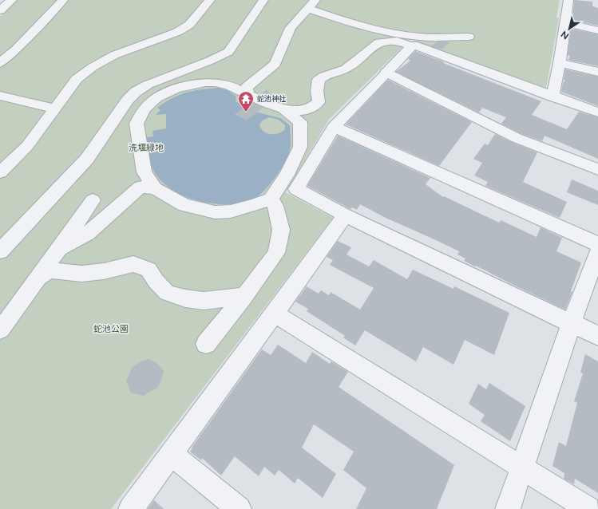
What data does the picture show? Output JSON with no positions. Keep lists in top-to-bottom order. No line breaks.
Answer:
{"parks":["洗堰緑地","蛇池公園"],"places":{"temple":["蛇池神社"]},"north":"bottom left"}
